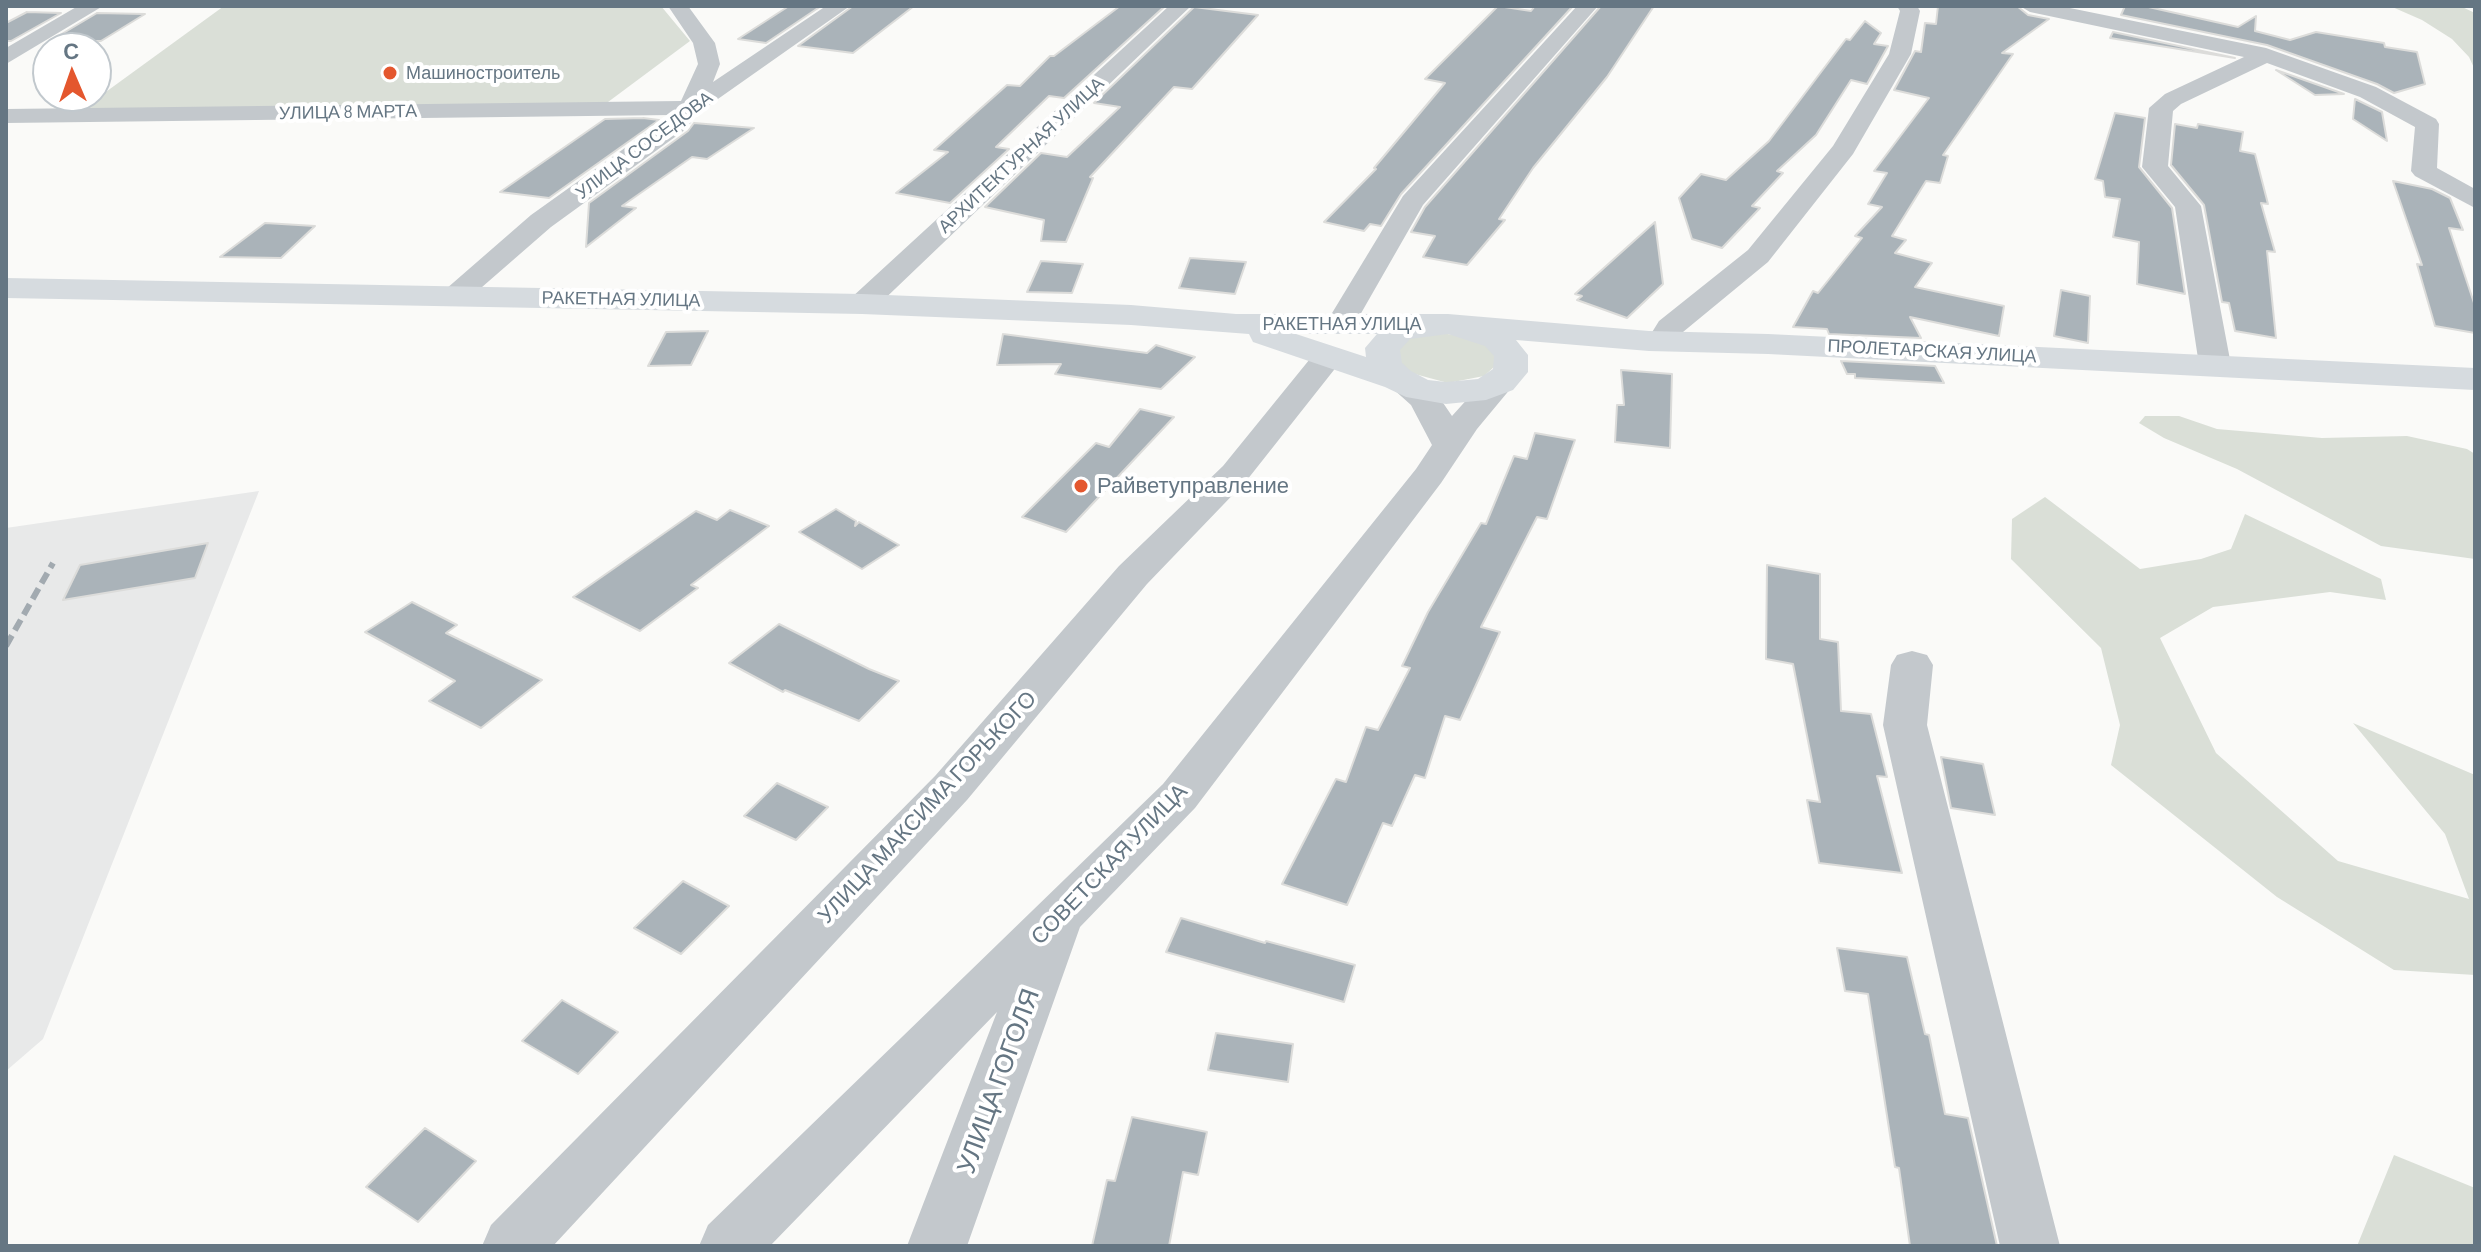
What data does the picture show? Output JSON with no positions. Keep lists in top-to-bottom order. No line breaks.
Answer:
{"streets":{"main road":["РАКЕТНАЯ УЛИЦА","ПРОЛЕТАРСКАЯ УЛИЦА"],"street":["УЛИЦА 8 МАРТА","УЛИЦА СОСЕДОВА","АРХИТЕКТУРНАЯ УЛИЦА","УЛИЦА МАКСИМА ГОРЬКОГО","СОВЕТСКАЯ УЛИЦА","УЛИЦА ГОГОЛЯ"]},"crossings":[["УЛИЦА 8 МАРТА","УЛИЦА СОСЕДОВА"],["УЛИЦА СОСЕДОВА","РАКЕТНАЯ УЛИЦА"],["АРХИТЕКТУРНАЯ УЛИЦА","РАКЕТНАЯ УЛИЦА"],["РАКЕТНАЯ УЛИЦА","ПРОЛЕТАРСКАЯ УЛИЦА"],["РАКЕТНАЯ УЛИЦА","УЛИЦА МАКСИМА ГОРЬКОГО"],["РАКЕТНАЯ УЛИЦА","СОВЕТСКАЯ УЛИЦА"],["ПРОЛЕТАРСКАЯ УЛИЦА","СОВЕТСКАЯ УЛИЦА"],["СОВЕТСКАЯ УЛИЦА","УЛИЦА ГОГОЛЯ"]],"places":["Машиностроитель","Райветуправление"],"north":"top"}
